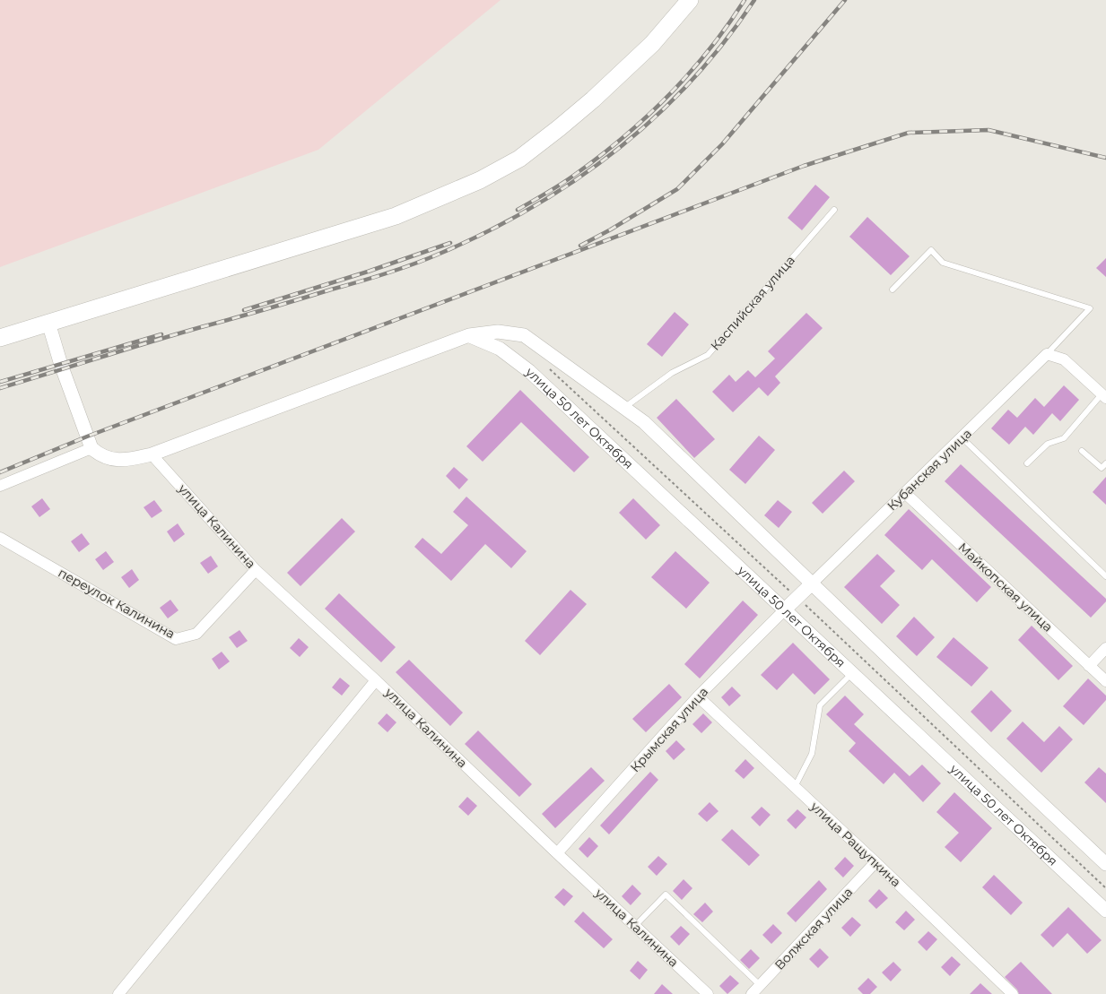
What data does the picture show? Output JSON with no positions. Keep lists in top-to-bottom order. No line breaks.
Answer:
{"streets":{"street":["улица 50 лет Октября","Кубанская улица","улица Калинина","Майкопская улица","переулок Калинина","Крымская улица","улица Ращупкина","Волжская улица"],"lane":["Каспийская улица"]},"crossings":[["улица 50 лет Октября","Крымская улица"],["Кубанская улица","Майкопская улица"],["улица Калинина","переулок Калинина"],["улица Калинина","Крымская улица"],["Крымская улица","улица Ращупкина"],["улица Ращупкина","Волжская улица"]]}
